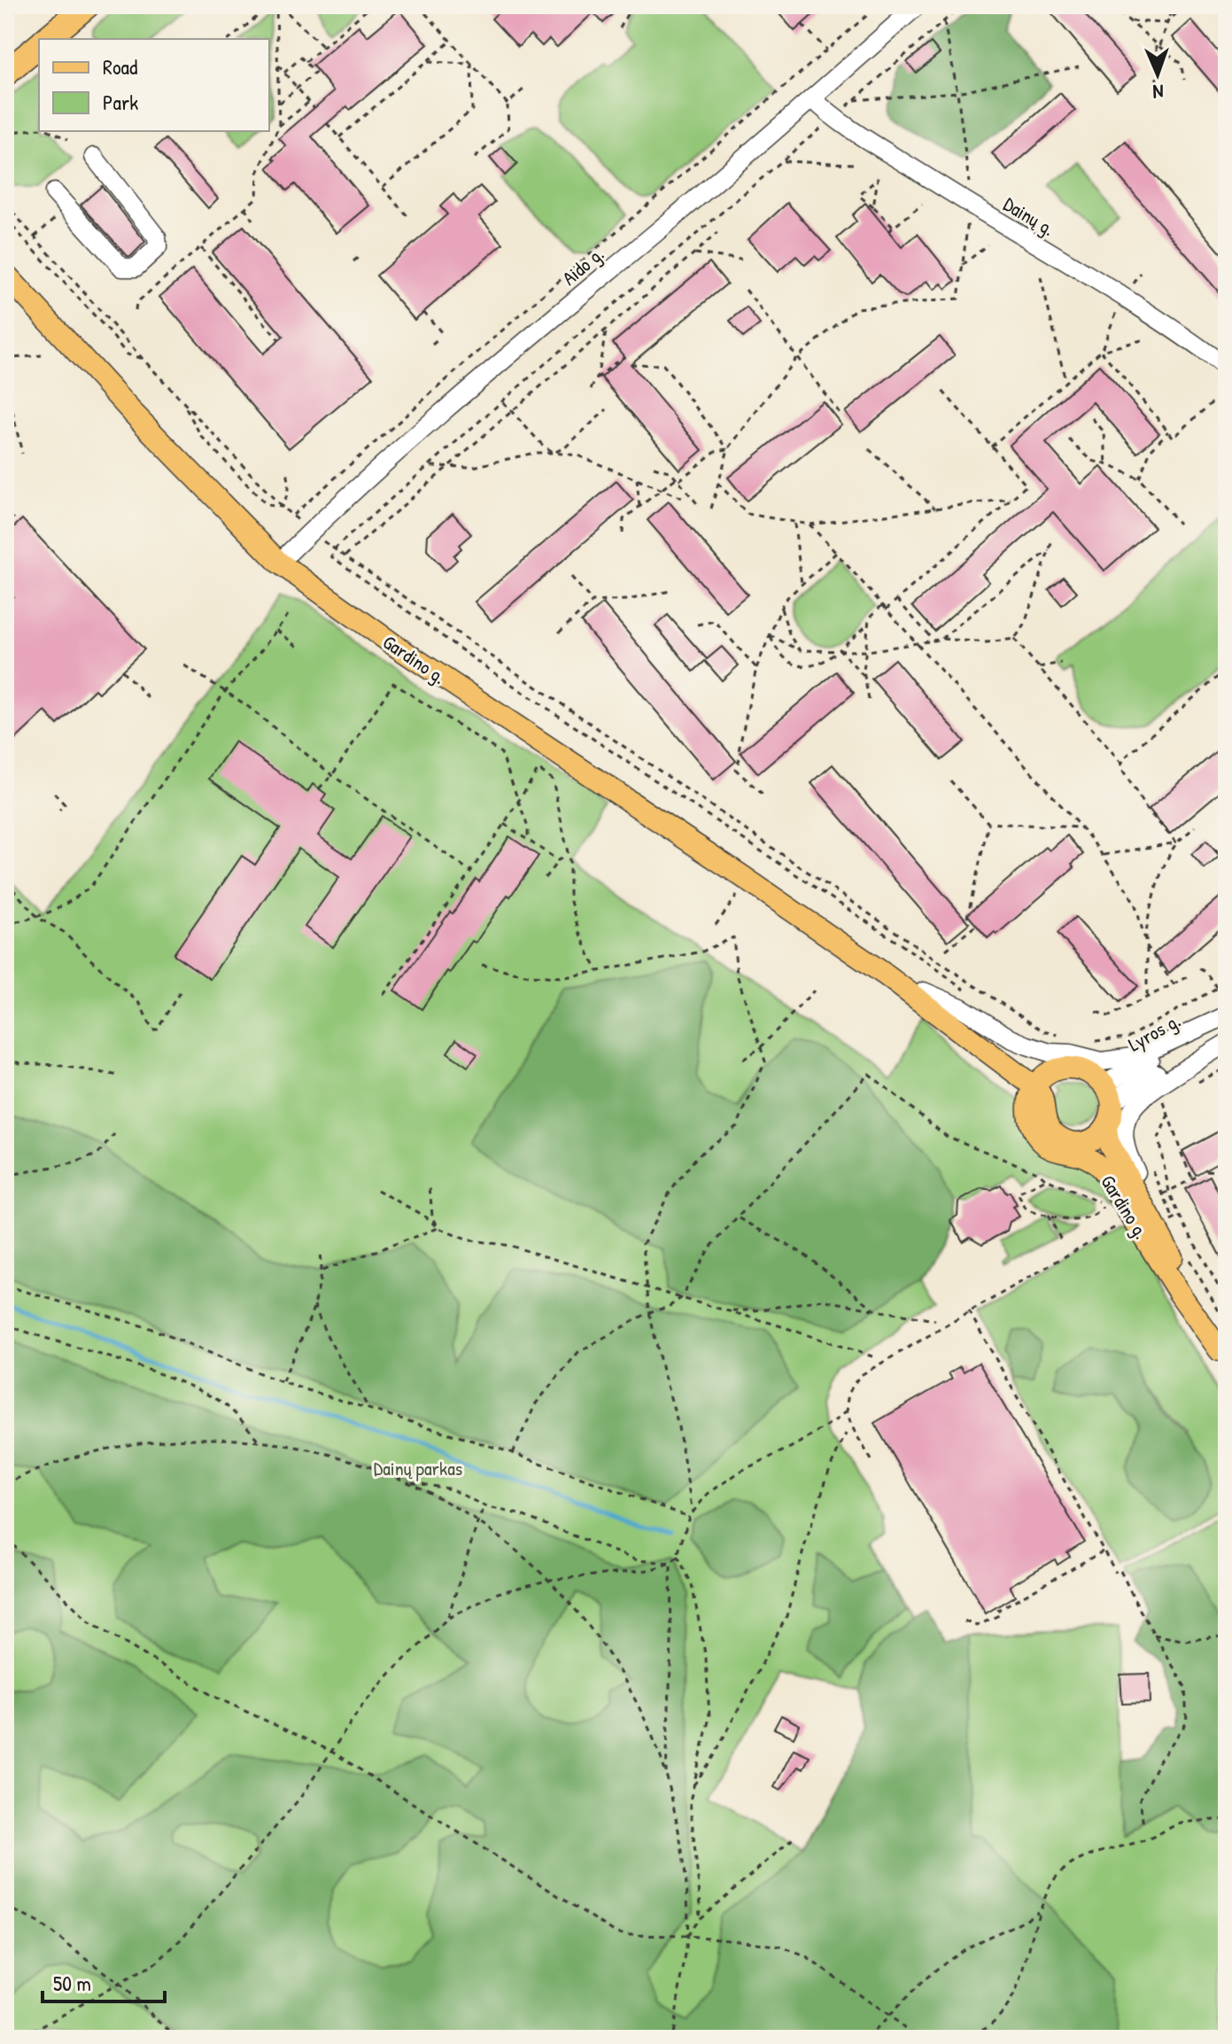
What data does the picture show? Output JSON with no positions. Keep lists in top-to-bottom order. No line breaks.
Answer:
{"streets":{"main road":["Gardino g."],"street":["Dainų g.","Aido g.","Lyros g."]},"crossings":[["Dainų g.","Aido g."],["Aido g.","Gardino g."],["Gardino g.","Lyros g."]],"parks":["Dainų parkas"],"legend":["Road","Park"],"scale_bar":"50 m","north":"bottom"}
